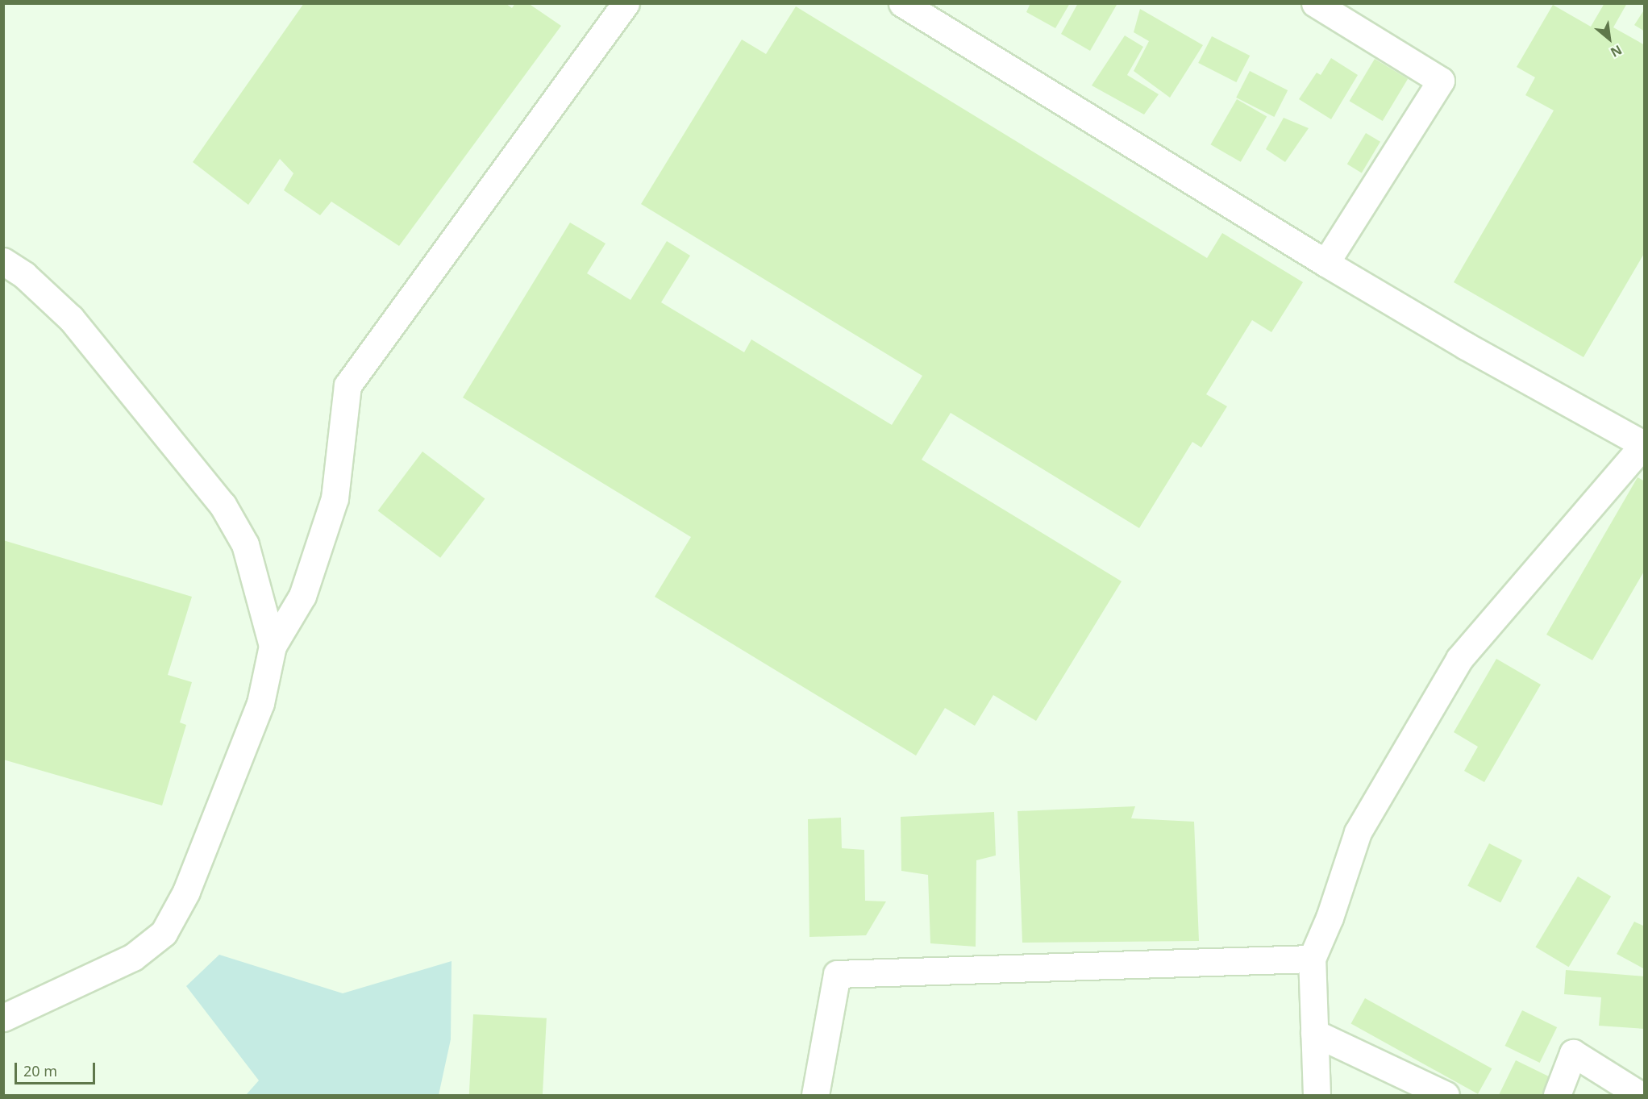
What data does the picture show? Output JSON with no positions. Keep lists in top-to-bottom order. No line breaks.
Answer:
{"scale_bar":"20 m","north":"bottom right"}
